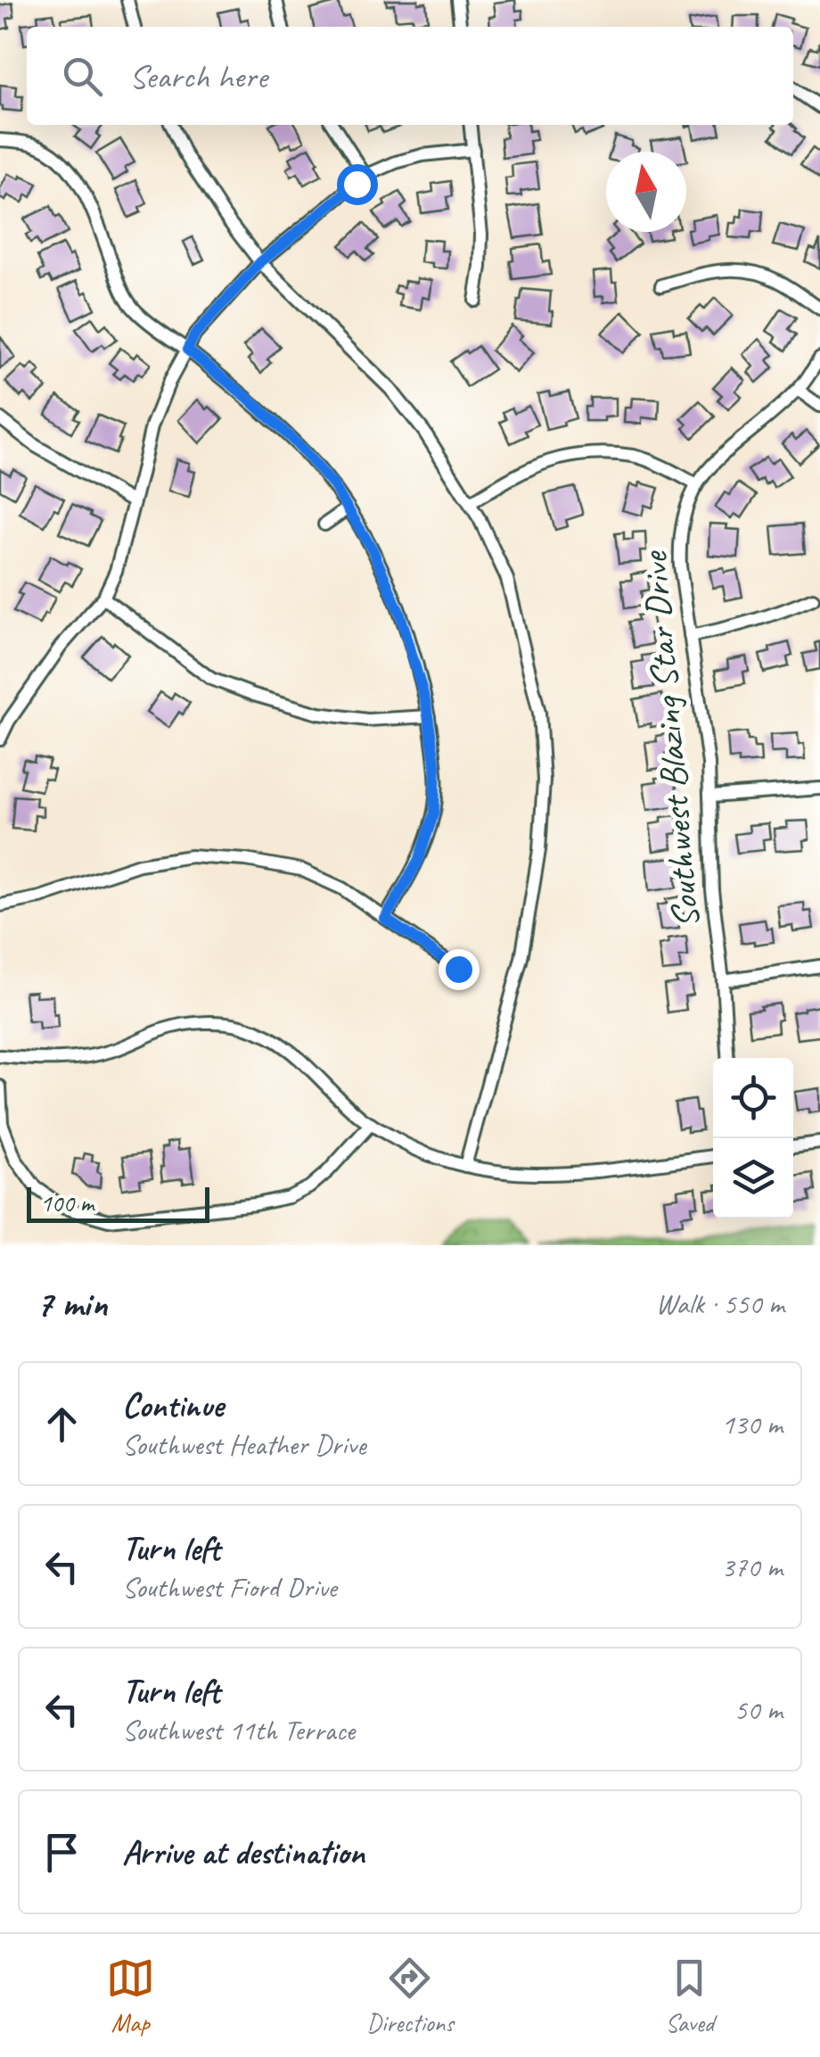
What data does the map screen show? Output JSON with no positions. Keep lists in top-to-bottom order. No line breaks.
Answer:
{"streets":{"street":["Southwest Blazing Star Drive"]},"scale_bar":"100 m","north":"top","page":{"search":"Search here","scale":"100 m","heading":["7 min","Walk · 550 m"],"list":[["Continue","Southwest Heather Drive","130 m"],["Turn left","Southwest Fiord Drive","370 m"],["Turn left","Southwest 11th Terrace","50 m"],"Arrive at destination"],"nav":["Map","Directions","Saved"]}}
